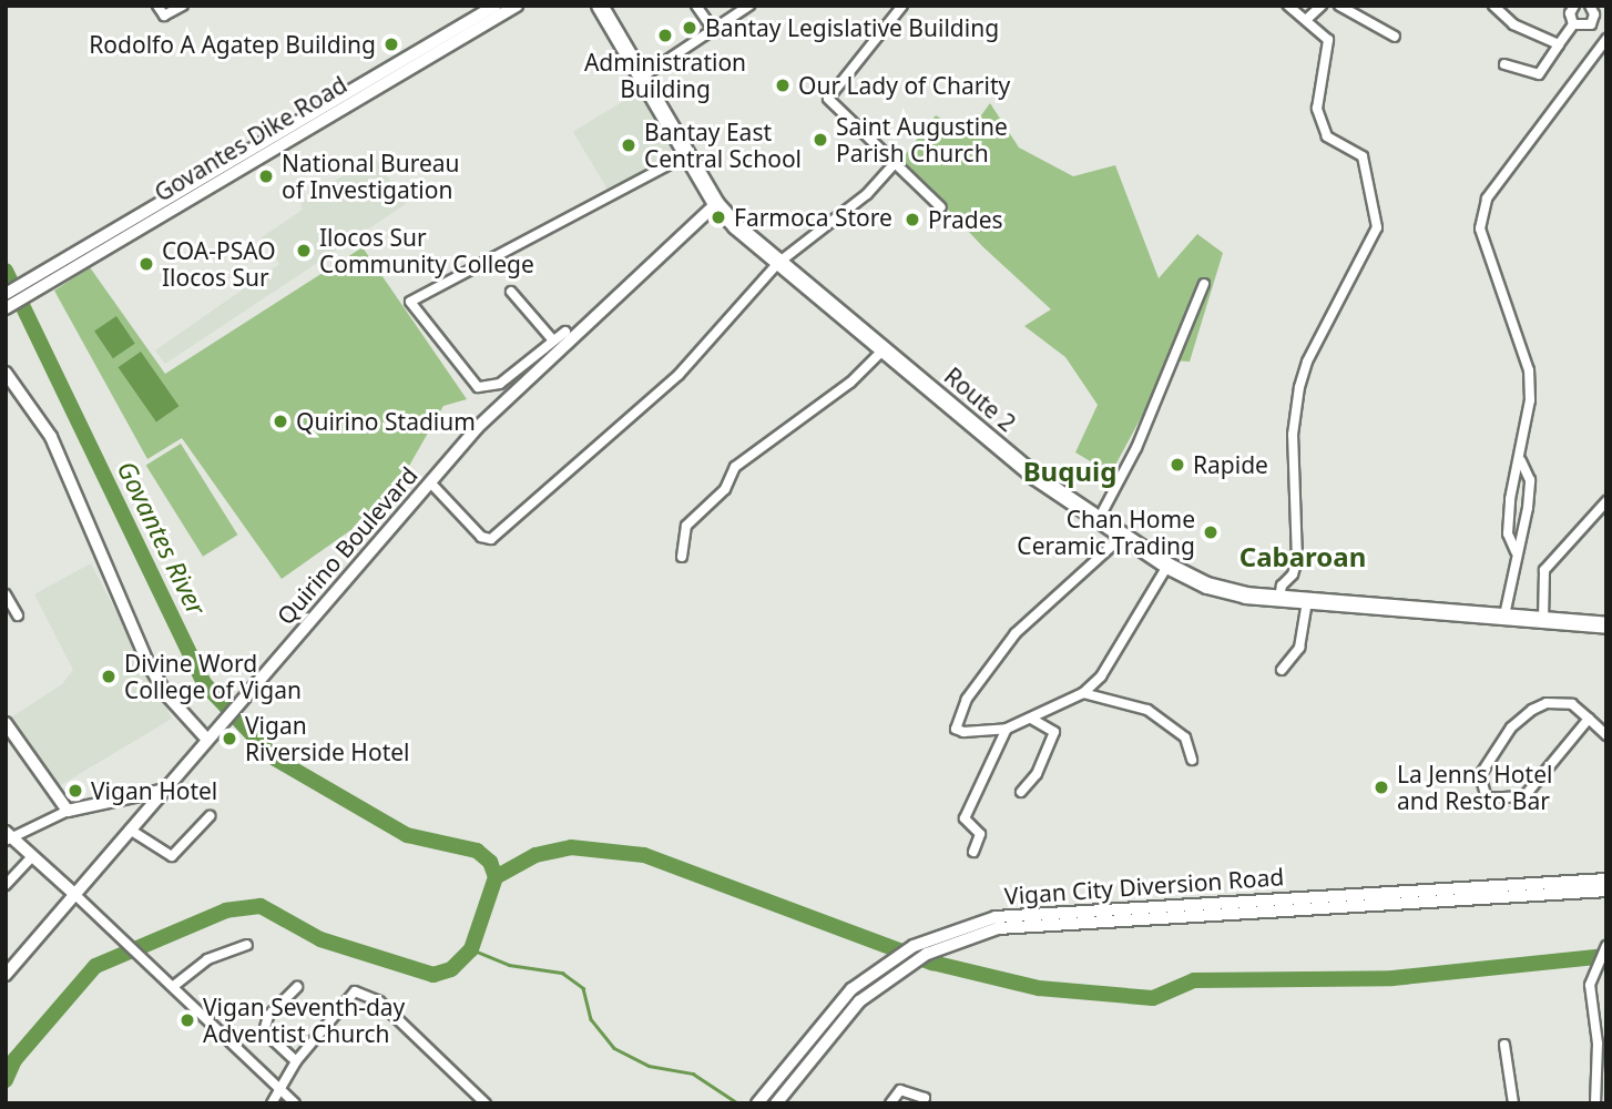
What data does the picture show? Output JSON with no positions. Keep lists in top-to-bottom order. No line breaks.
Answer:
{"streets":{"highway":["Route 2"],"main road":["Govantes Dike Road","Quirino Boulevard","Vigan City Diversion Road"]},"crossings":[["Route 2","Quirino Boulevard"]],"districts":["Buquig","Cabaroan"],"water":["Govantes River"],"places":["Bantay Legislative Building","Administration Building","Rodolfo A Agatep Building","Our Lady of Charity","Saint Augustine Parish Church","Bantay East Central School","National Bureau of Investigation","Farmoca Store","Prades","Ilocos Sur Community College","COA-PSAO Ilocos Sur","Quirino Stadium","Rapide","Chan Home Ceramic Trading","Divine Word College of Vigan","Vigan Riverside Hotel","La Jenns Hotel and Resto Bar","Vigan Hotel","Vigan Seventh-day Adventist Church"]}
